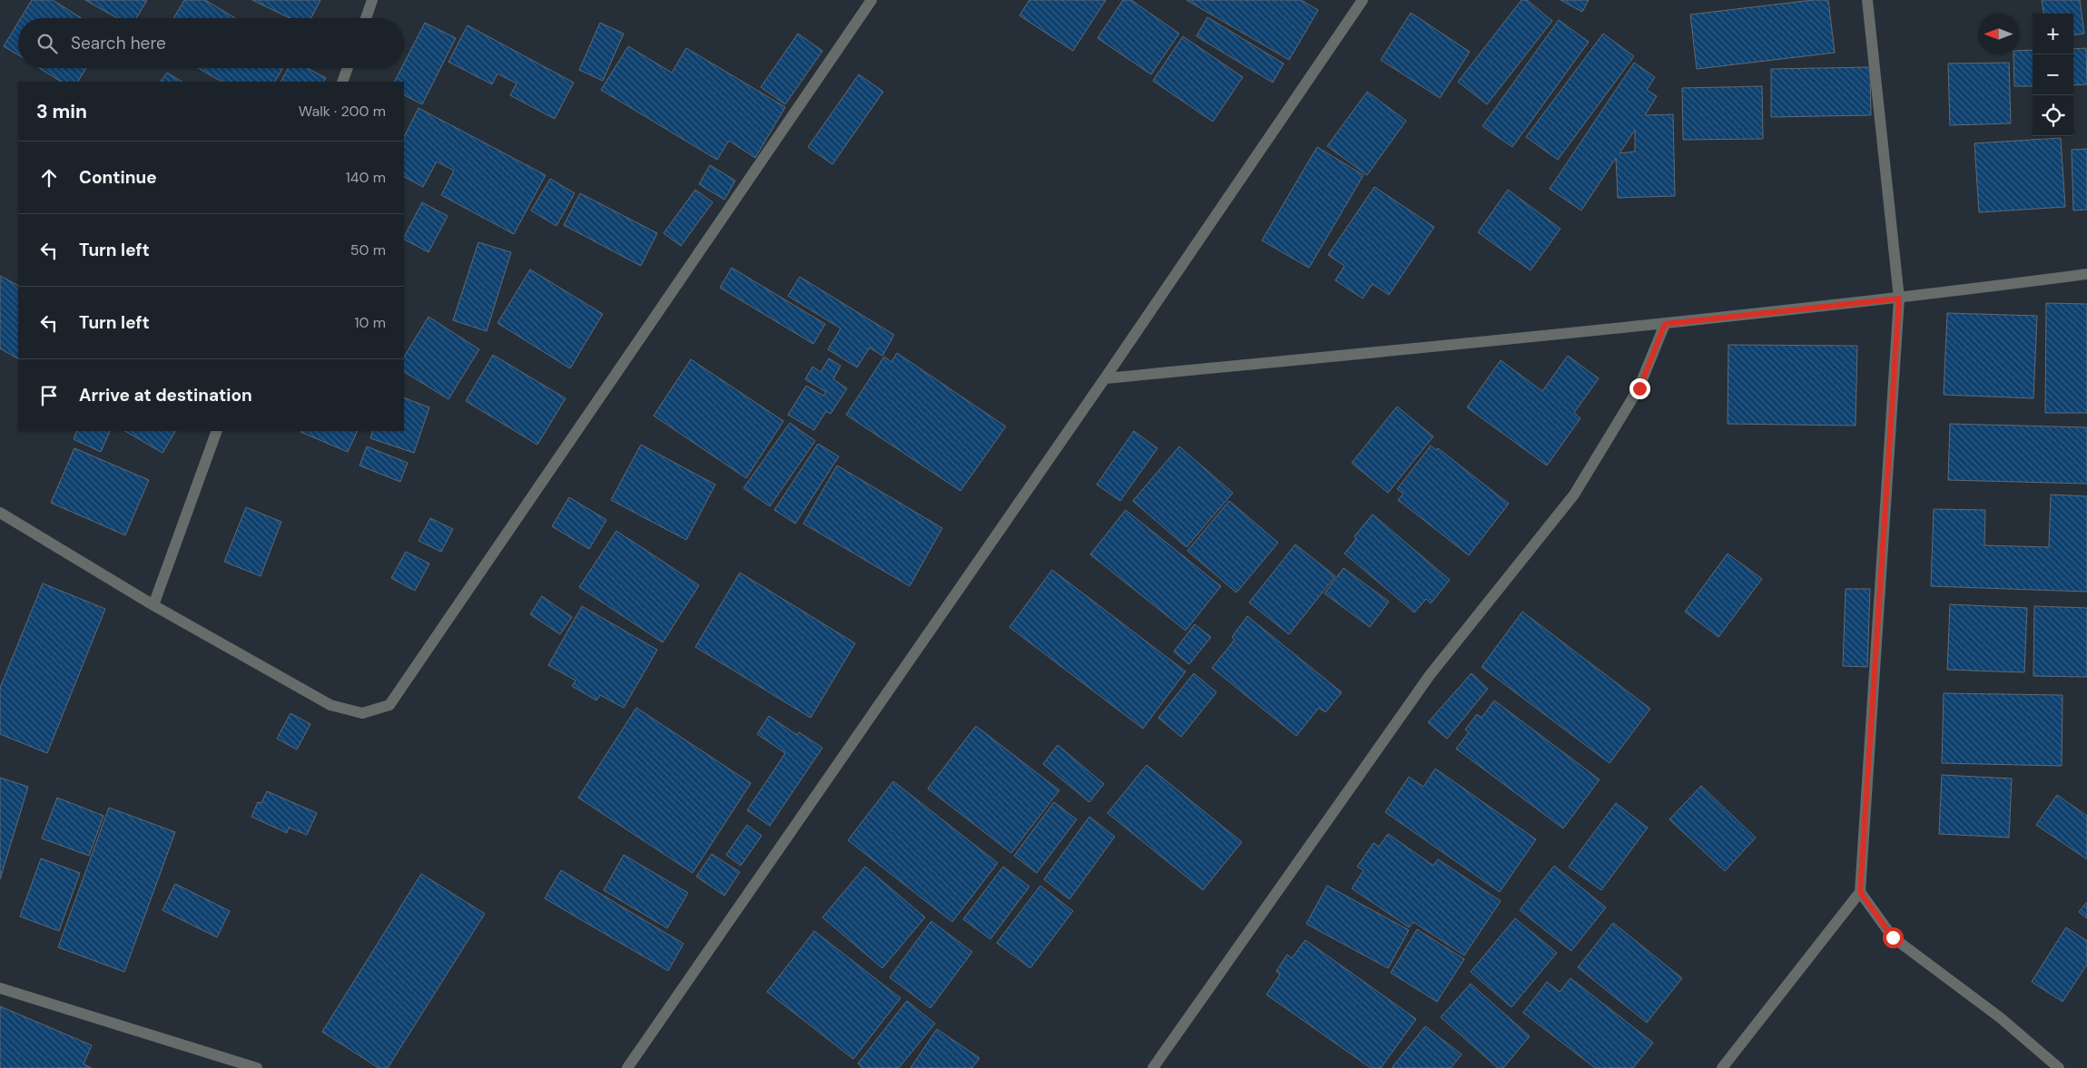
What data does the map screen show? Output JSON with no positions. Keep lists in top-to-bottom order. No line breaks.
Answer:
{"north":"left","page":{"map_buttons":["+","−"],"search":"Search here","heading":["3 min","Walk · 200 m"],"list":[["Continue","140 m"],["Turn left","50 m"],["Turn left","10 m"],"Arrive at destination"]}}
